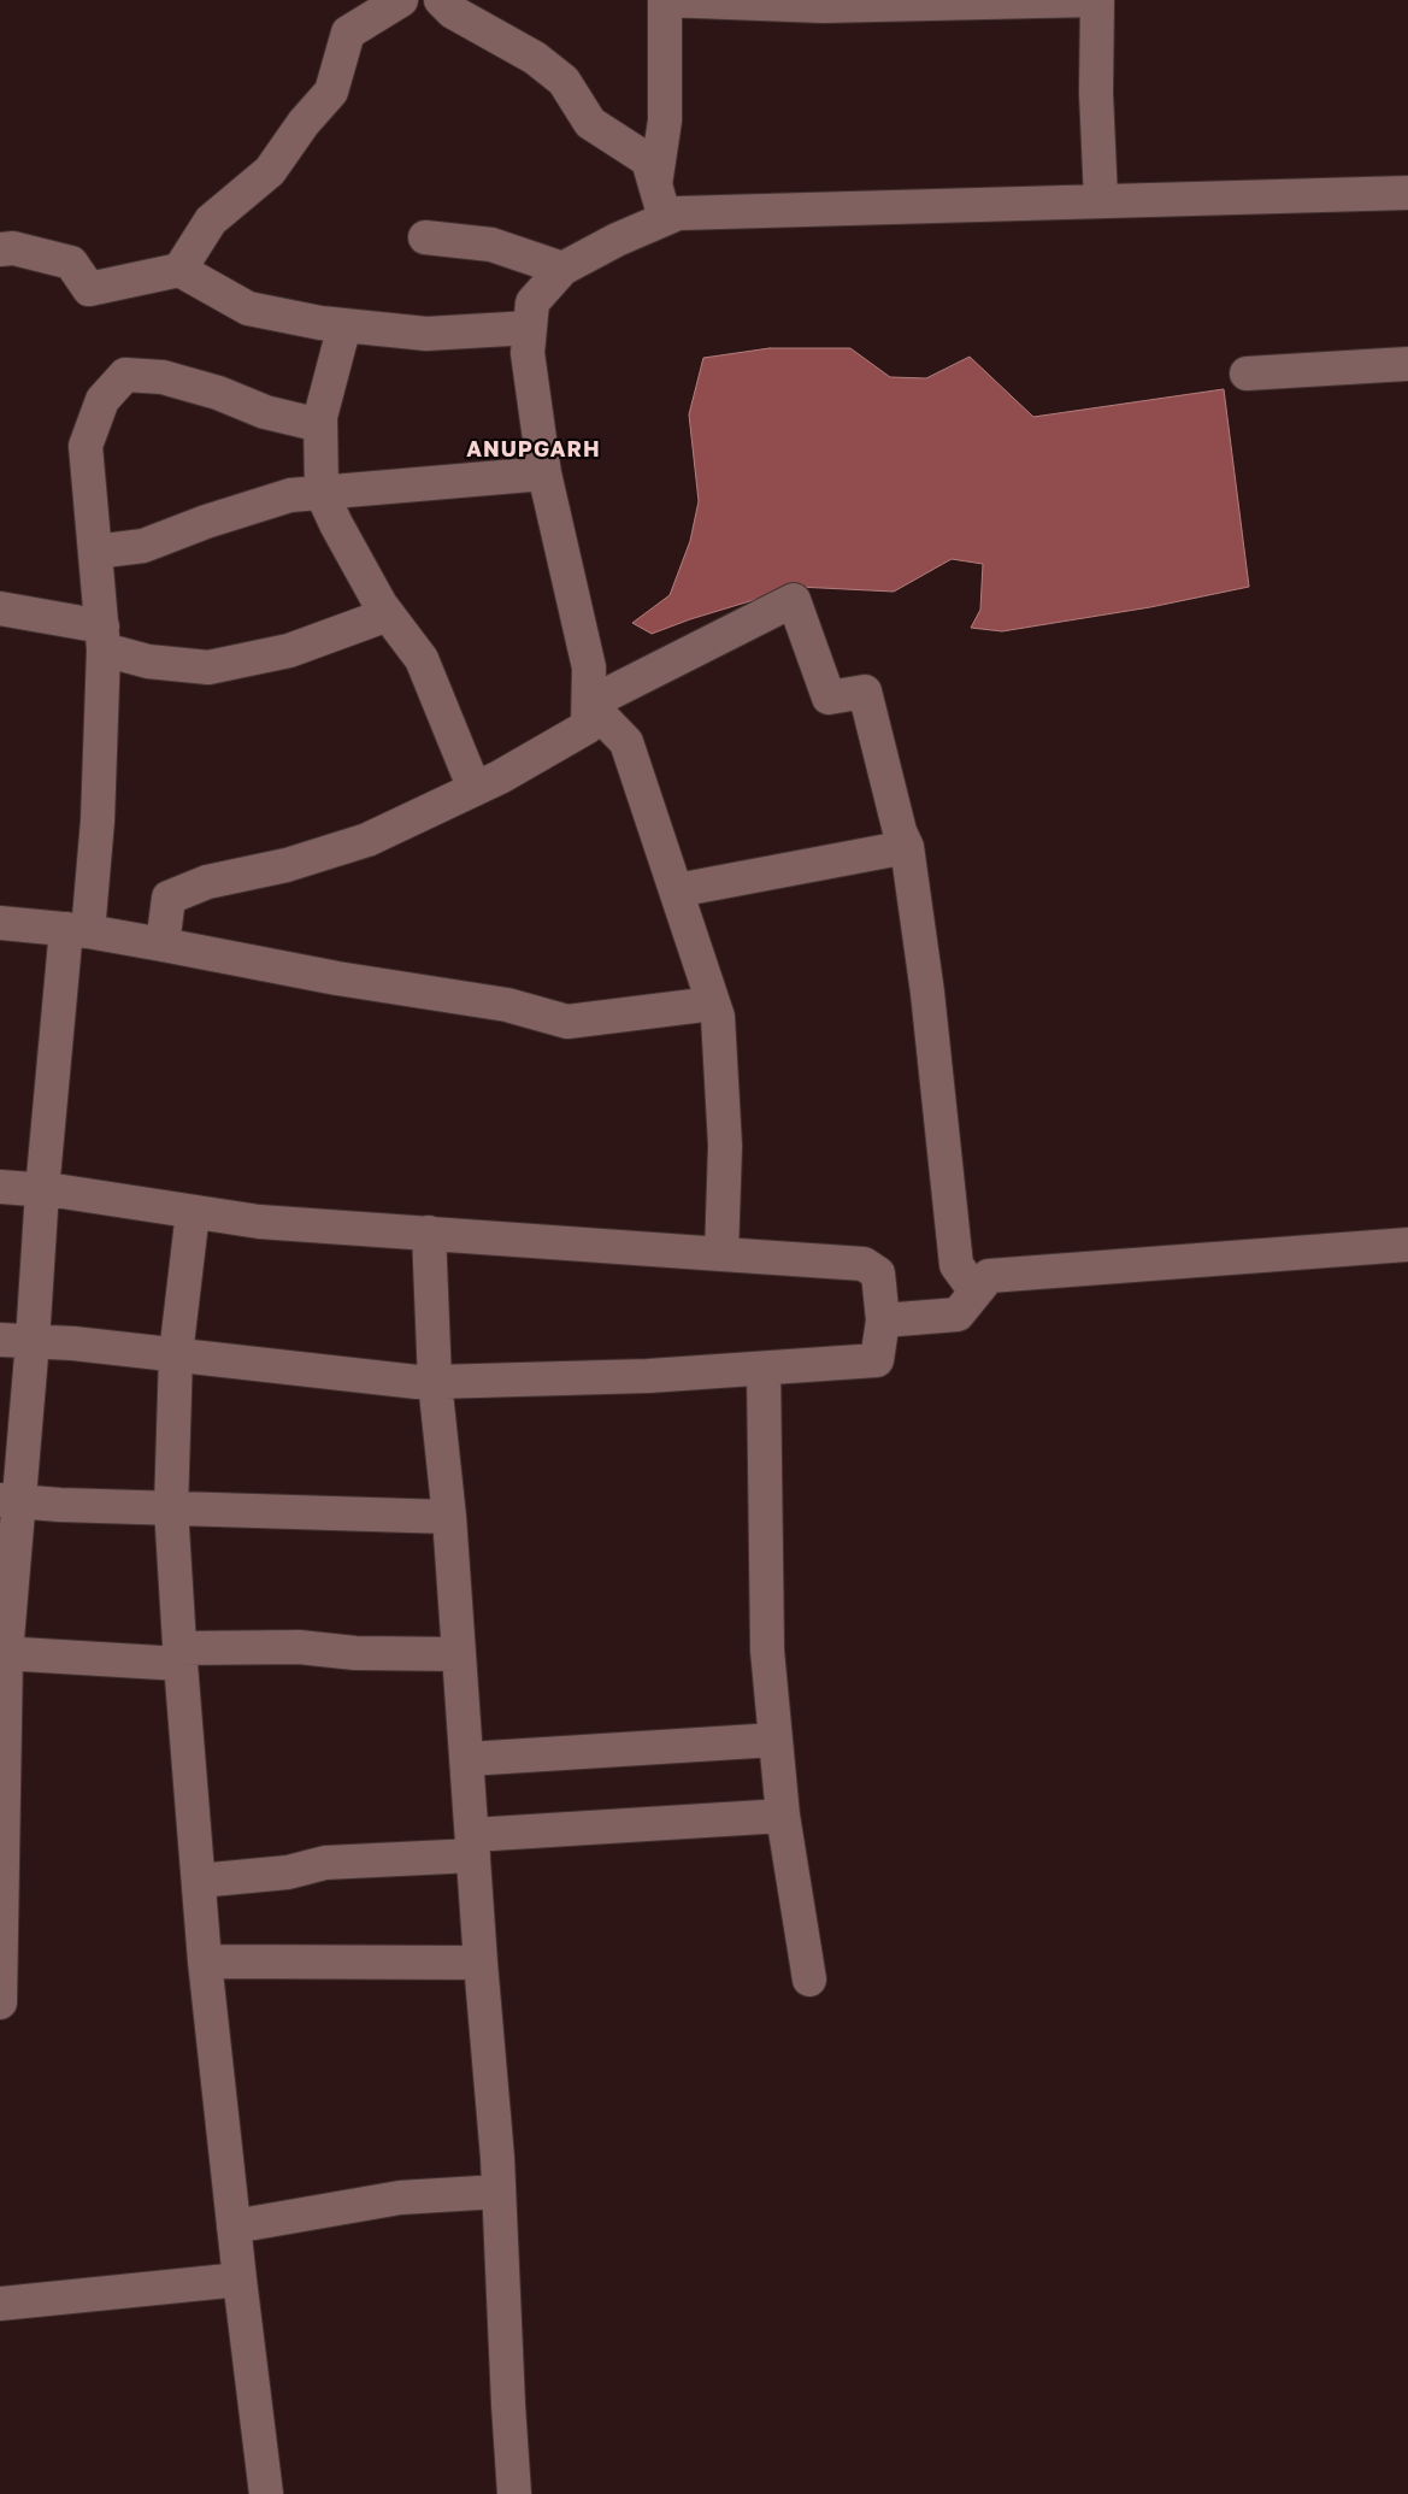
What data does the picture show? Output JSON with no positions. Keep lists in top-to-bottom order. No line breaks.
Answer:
{"districts":["ANUPGARH"]}
